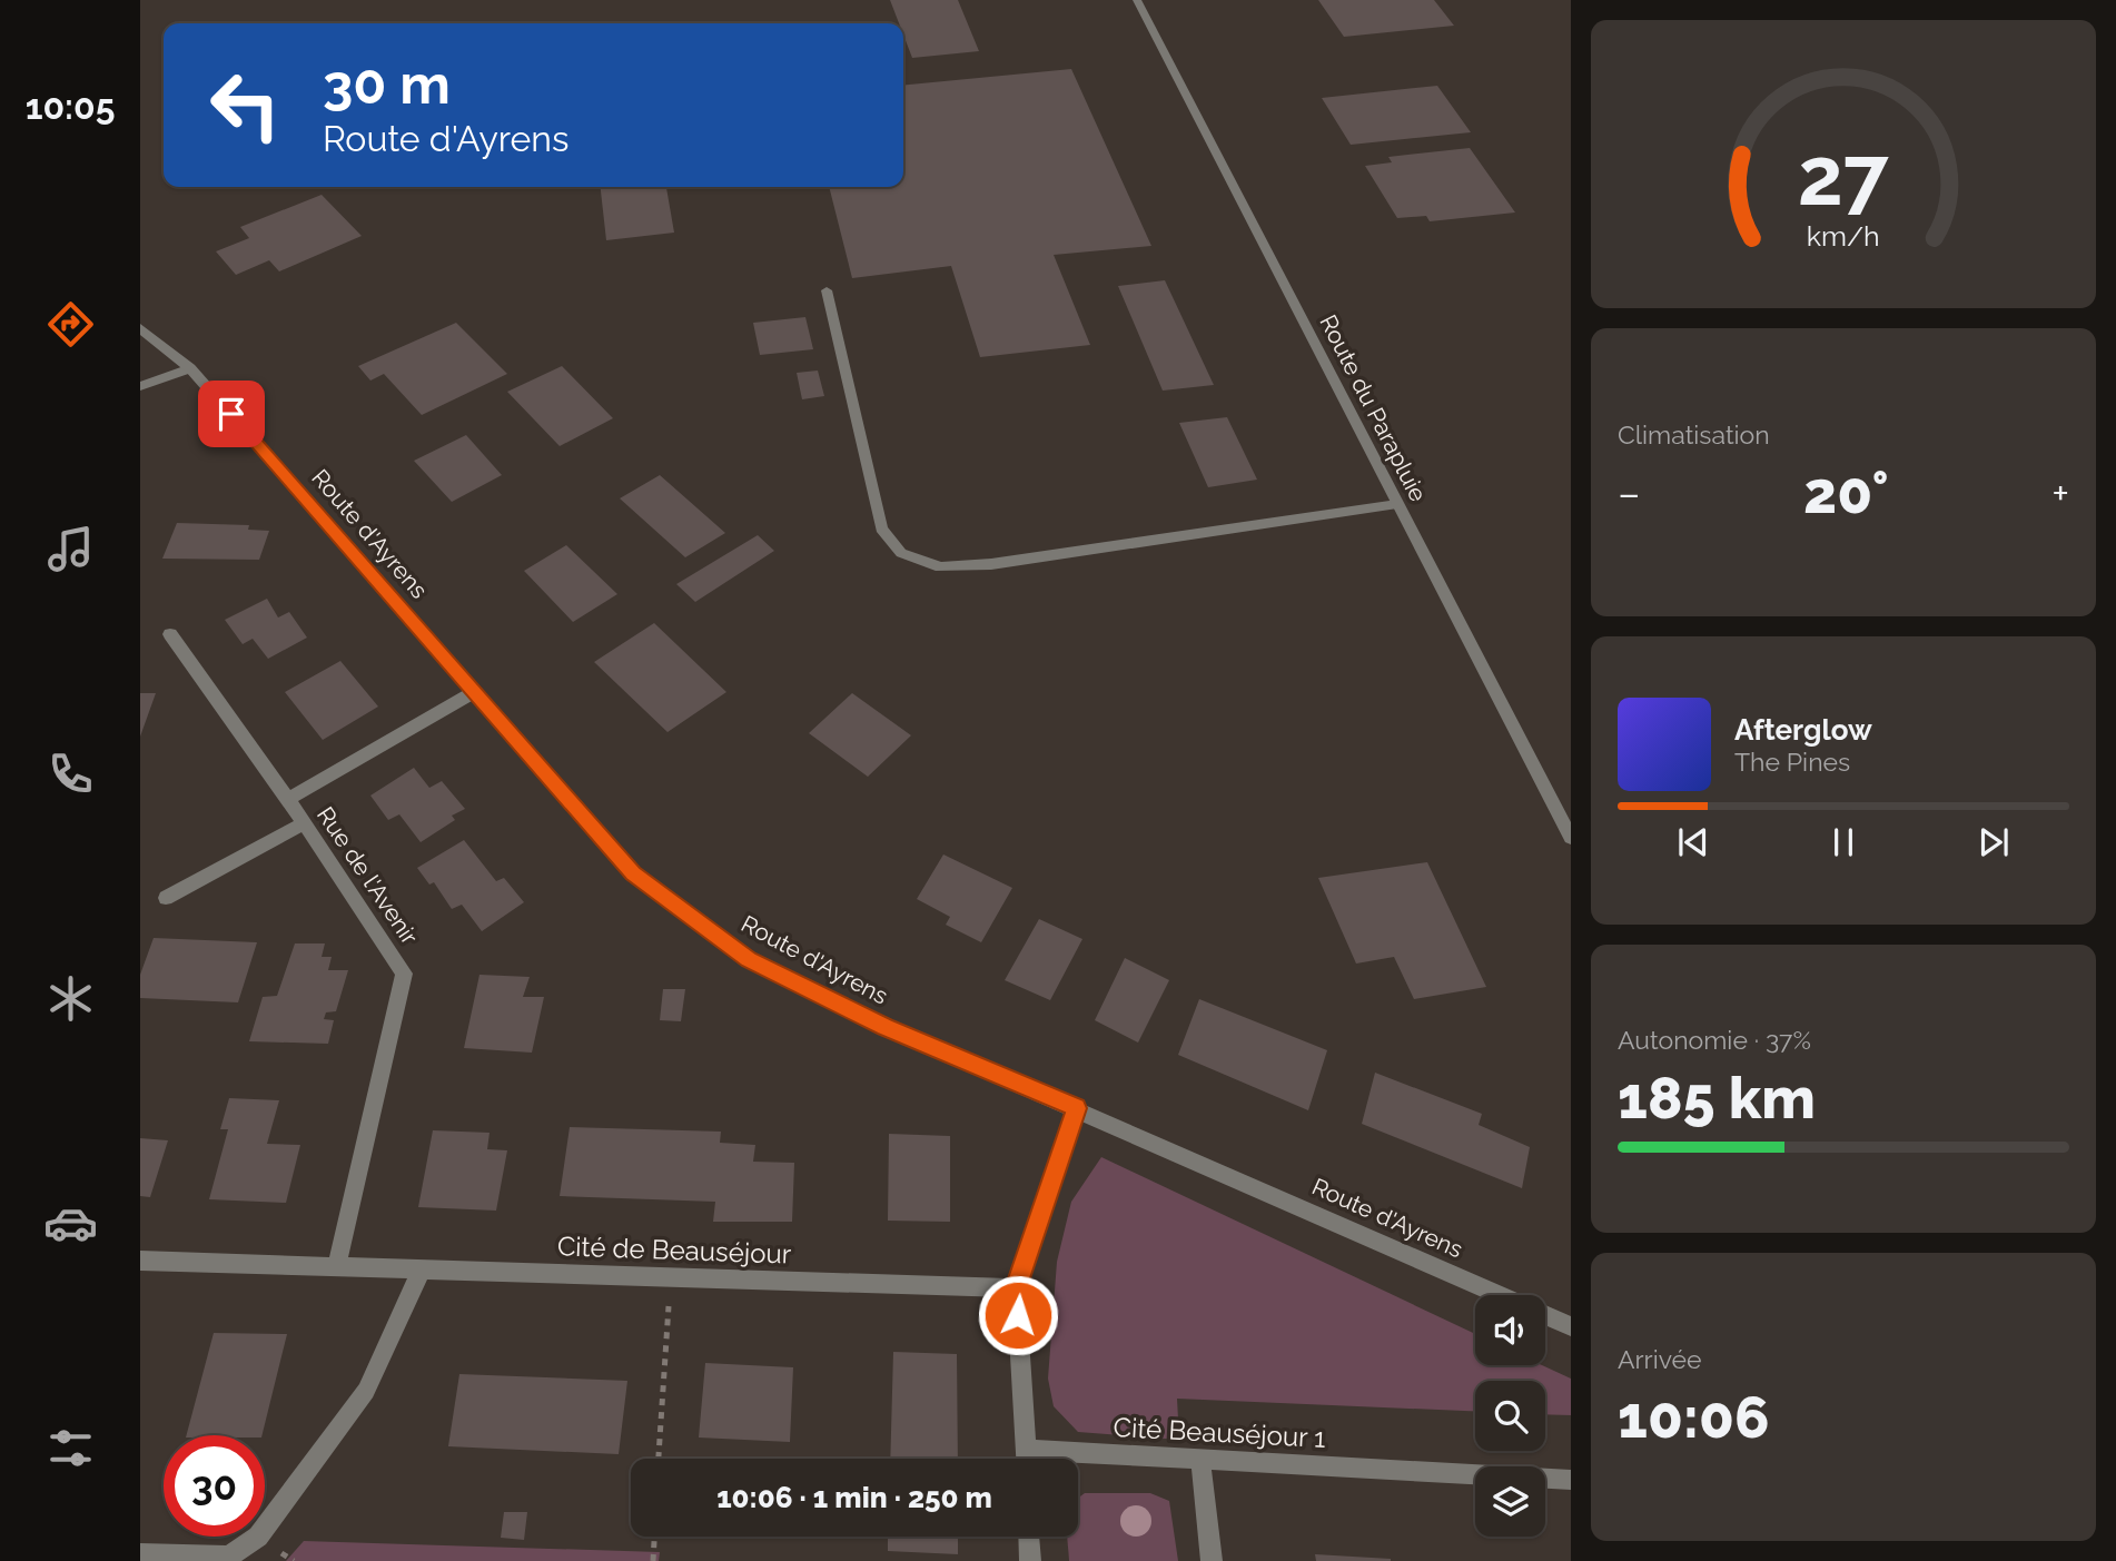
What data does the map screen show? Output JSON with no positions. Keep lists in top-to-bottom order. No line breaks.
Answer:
{"streets":{"street":["Route du Parapluie","Route d'Ayrens","Rue de l'Avenir","Cité de Beauséjour","Cité Beauséjour 1"]},"crossings":[["Rue de l'Avenir","Cité de Beauséjour"]],"page":{"tabs":"10:05","turn":["30 m","Route d'Ayrens"],"tile":["Climatisation",["Autonomie · 37%","185 km"],["Arrivée","10:06"]],"heat":["−","20°","+"],"song":["Afterglow","The Pines"],"limit":"30","trip":"10:06 · 1 min · 250 m","gauge":["27","km/h"]}}
